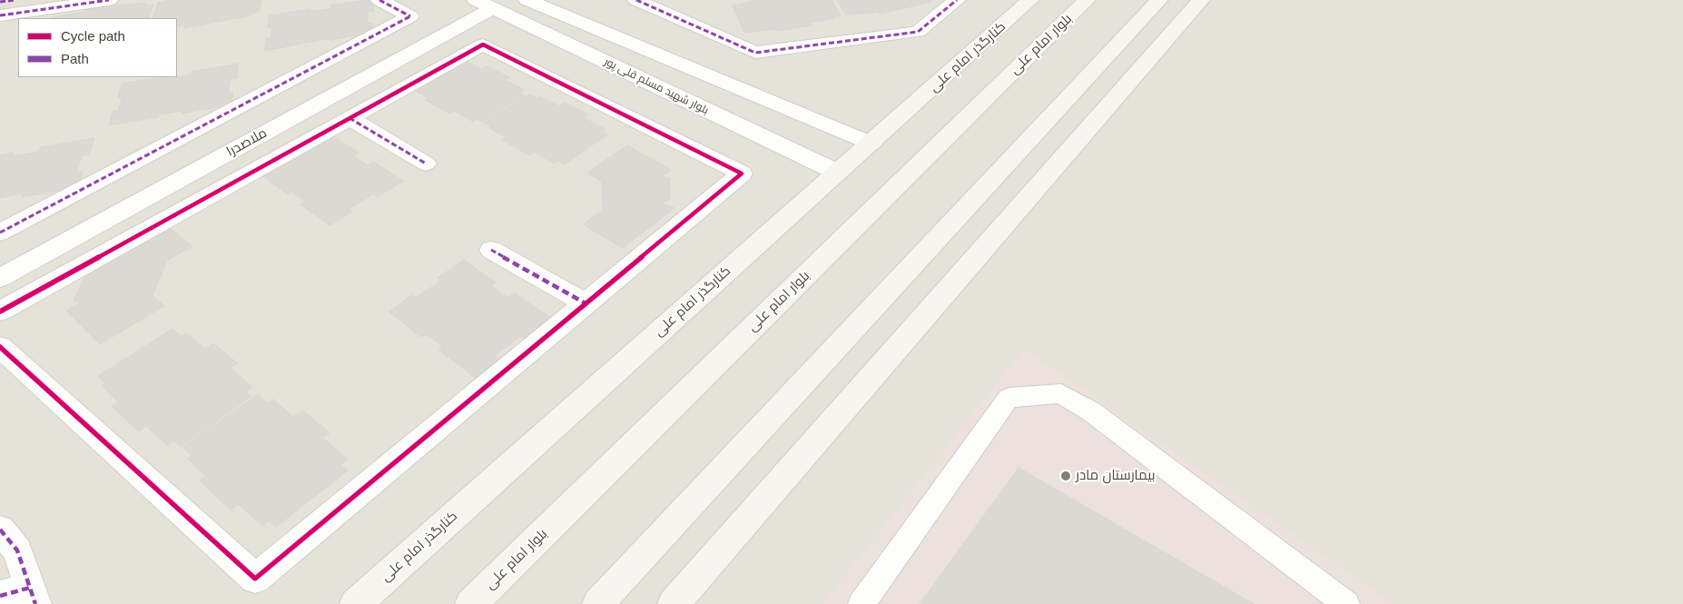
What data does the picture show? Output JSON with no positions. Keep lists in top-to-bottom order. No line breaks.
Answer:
{"streets":{"main road":["بلوار امام علی","کنارگذر امام علی"],"street":["بلوار شهید مسلم قلی پور","ملاصدرا"]},"crossings":[["کنارگذر امام علی","بلوار شهید مسلم قلی پور"],["بلوار شهید مسلم قلی پور","ملاصدرا"]],"places":["بیمارستان مادر"],"legend":["Cycle path","Path"]}
